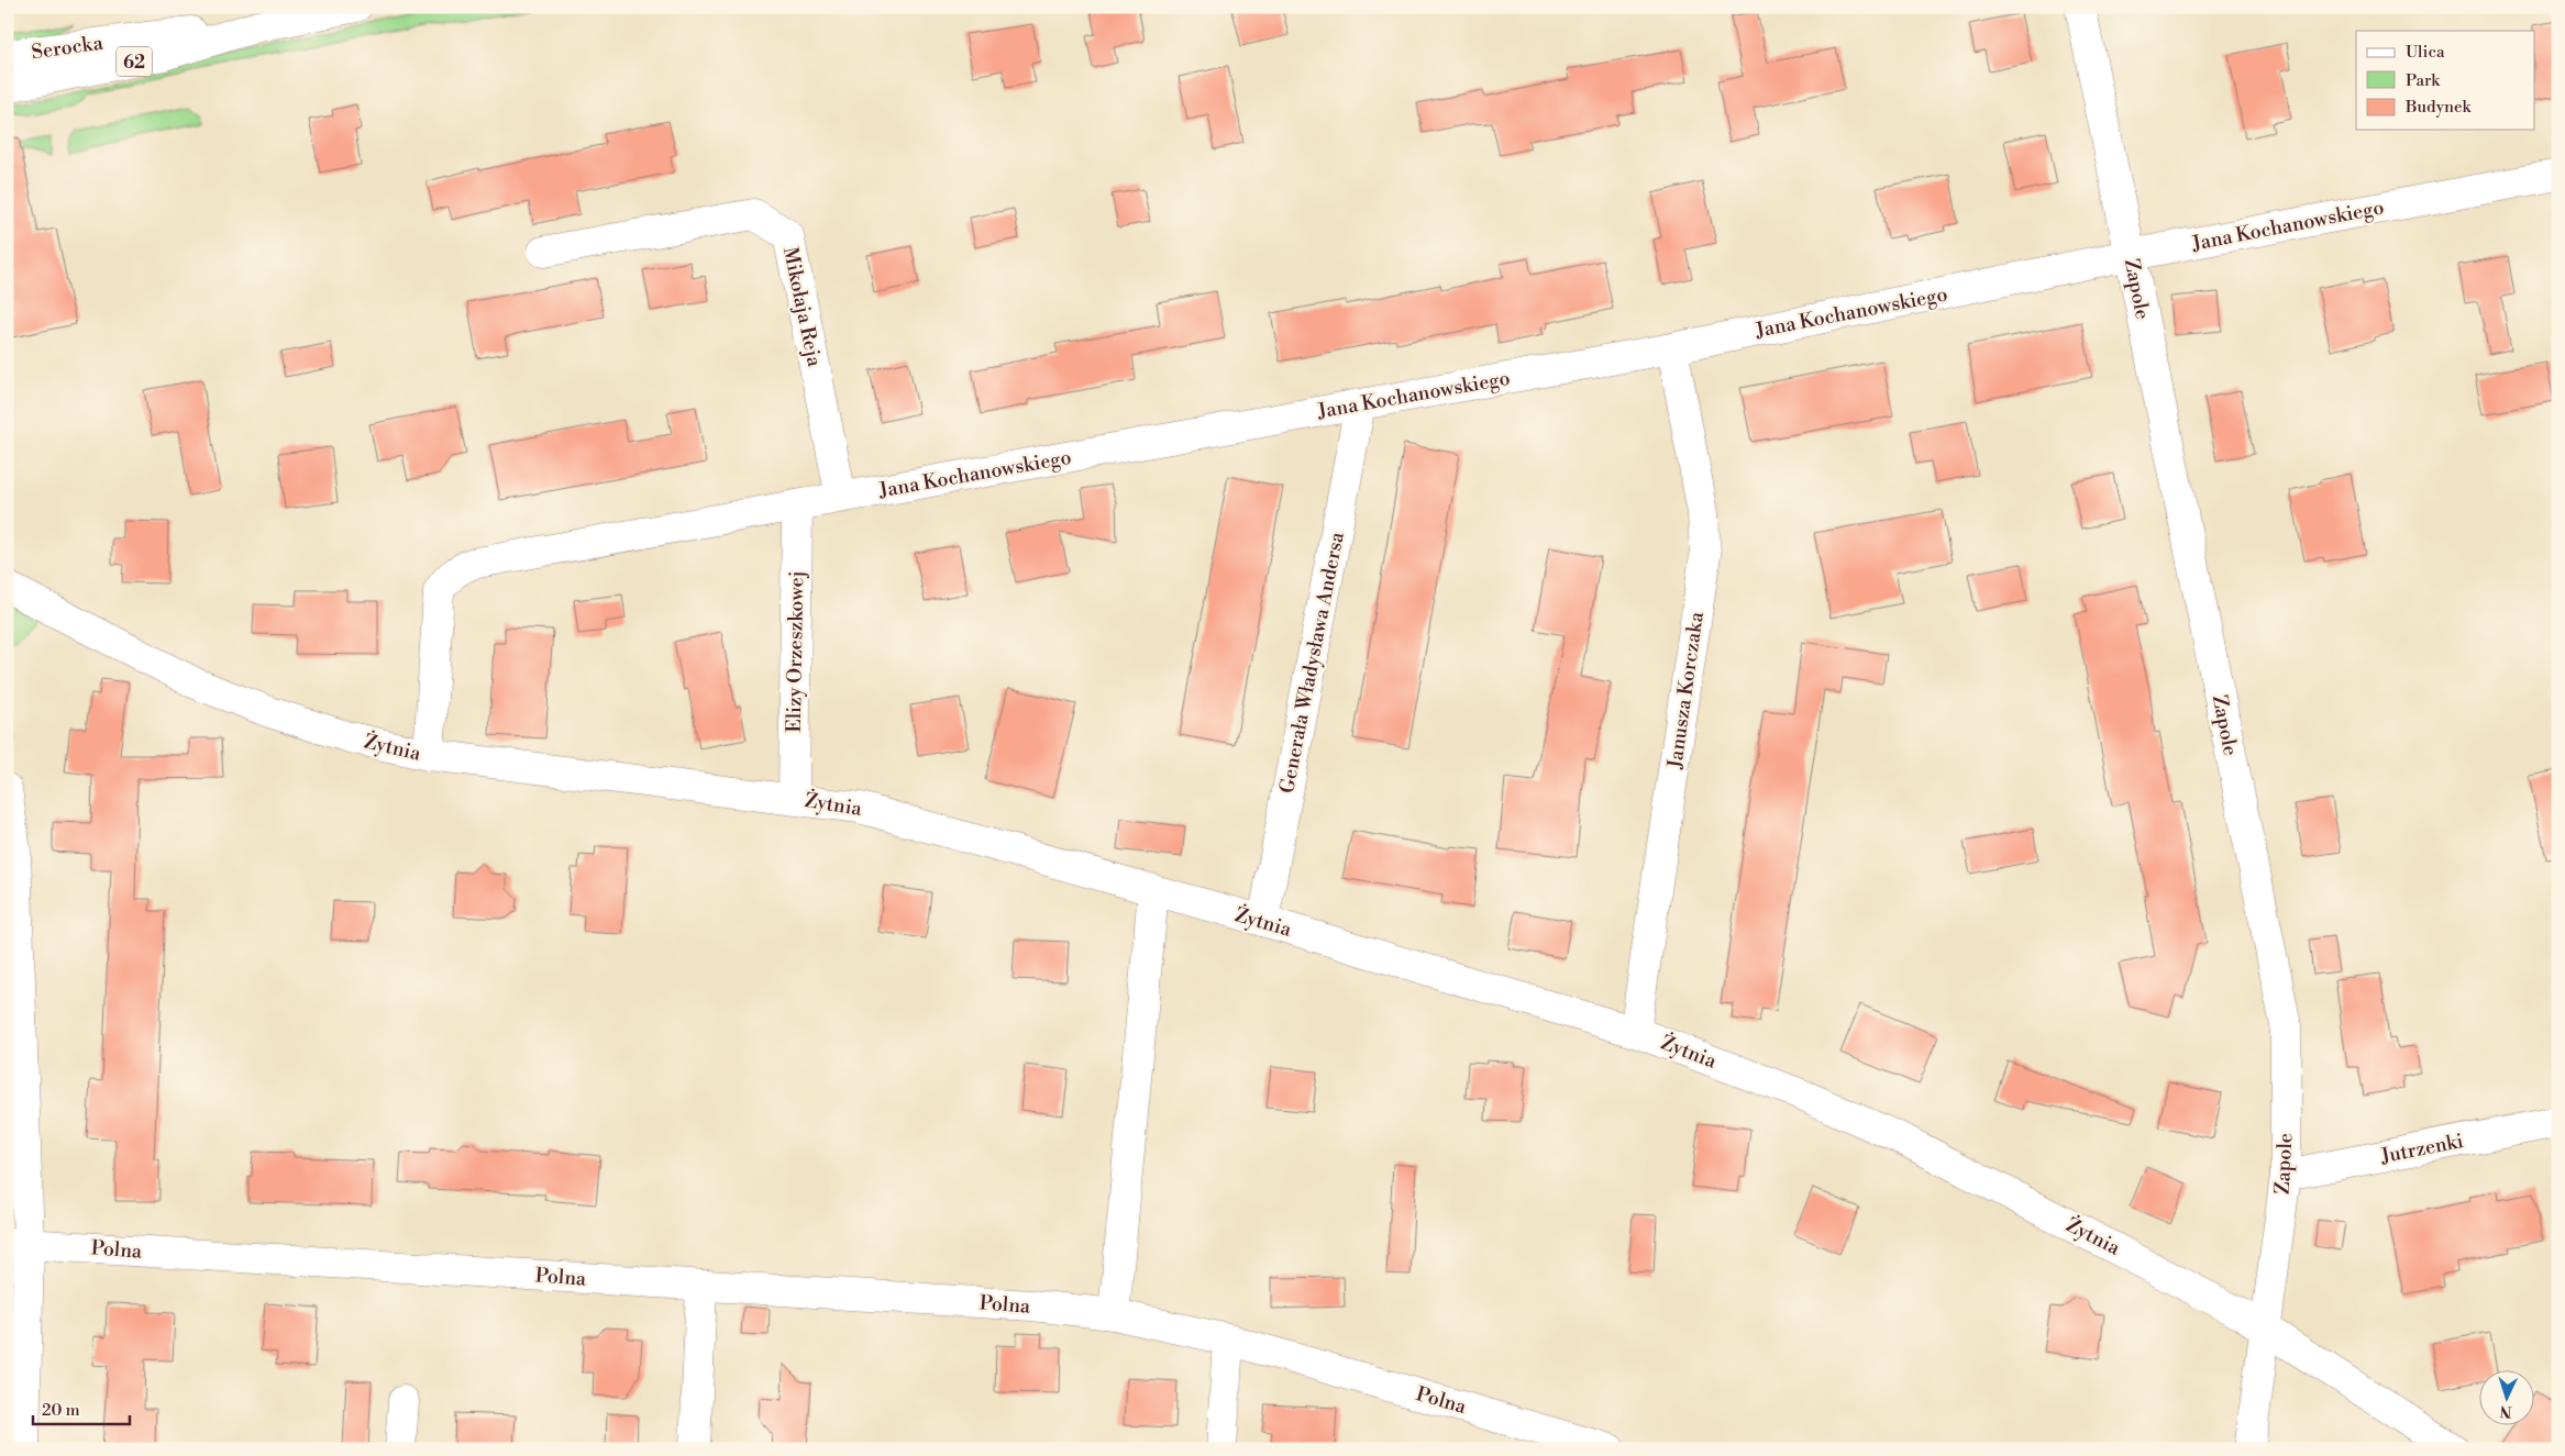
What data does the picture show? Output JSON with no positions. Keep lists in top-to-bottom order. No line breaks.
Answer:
{"streets":{"street":["Serocka","62","Jana Kochanowskiego","Zapole","Mikołaja Reja","Elizy Orzeszkowej","Generała Władysława Andersa","Janusza Korczaka","Żytnia","Jutrzenki","Polna"]},"crossings":[["Jana Kochanowskiego","Zapole"],["Jana Kochanowskiego","Mikołaja Reja"],["Jana Kochanowskiego","Elizy Orzeszkowej"],["Jana Kochanowskiego","Generała Władysława Andersa"],["Jana Kochanowskiego","Janusza Korczaka"],["Jana Kochanowskiego","Żytnia"],["Zapole","Żytnia"],["Zapole","Jutrzenki"],["Elizy Orzeszkowej","Żytnia"],["Generała Władysława Andersa","Żytnia"],["Janusza Korczaka","Żytnia"]],"legend":["Ulica","Park","Budynek"],"scale_bar":"20 m","north":"bottom"}
